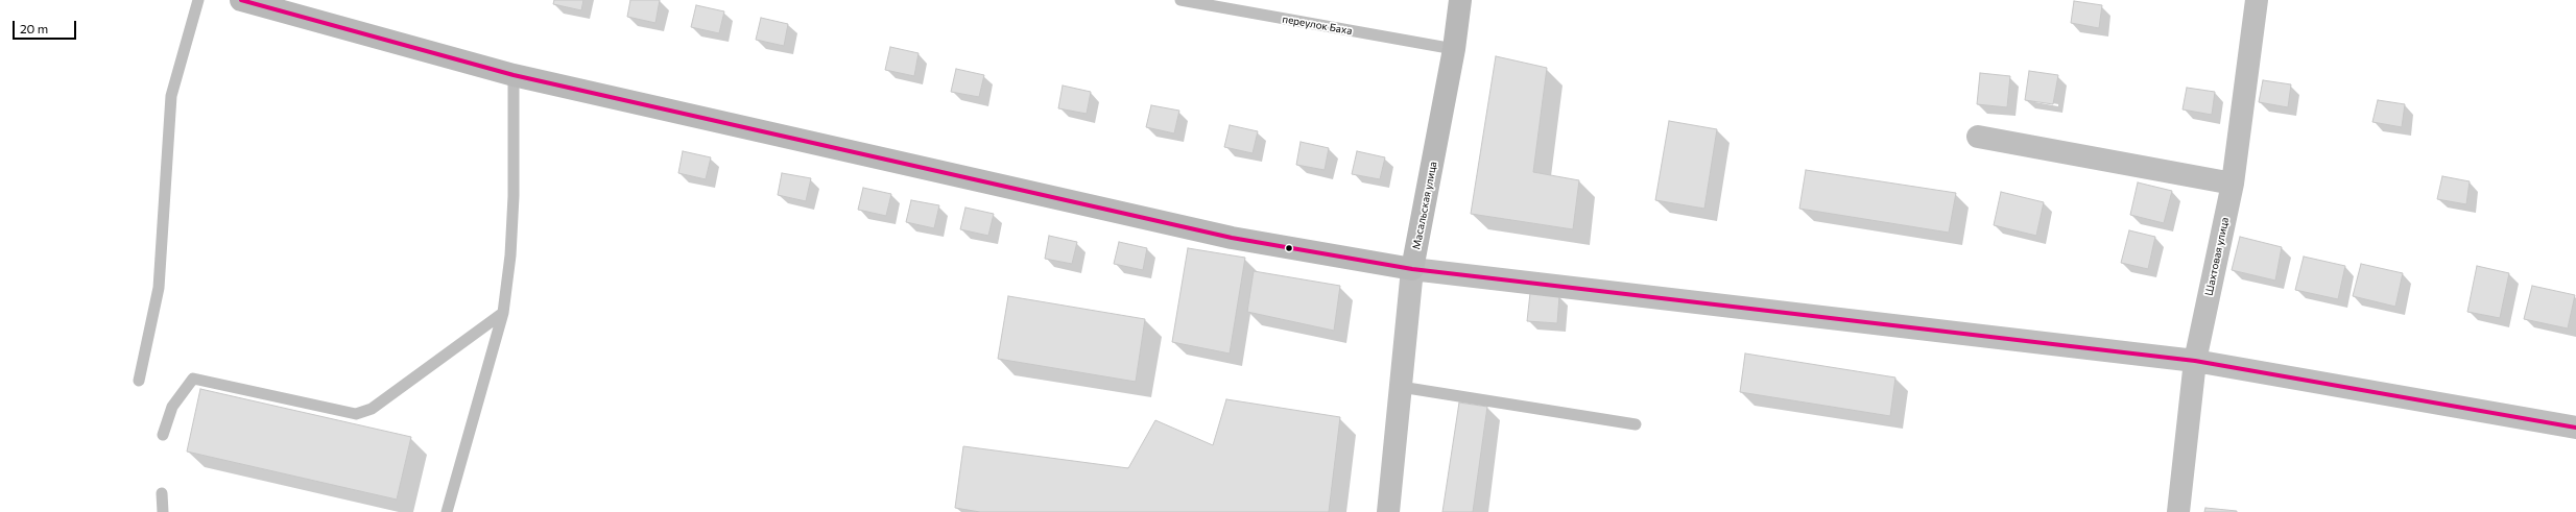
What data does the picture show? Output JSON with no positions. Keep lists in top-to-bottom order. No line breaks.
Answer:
{"streets":{"street":["Масальская улица","Шахтовая улица"],"lane":["переулок Баха"]},"crossings":[["переулок Баха","Масальская улица"]],"scale_bar":"20 m"}
